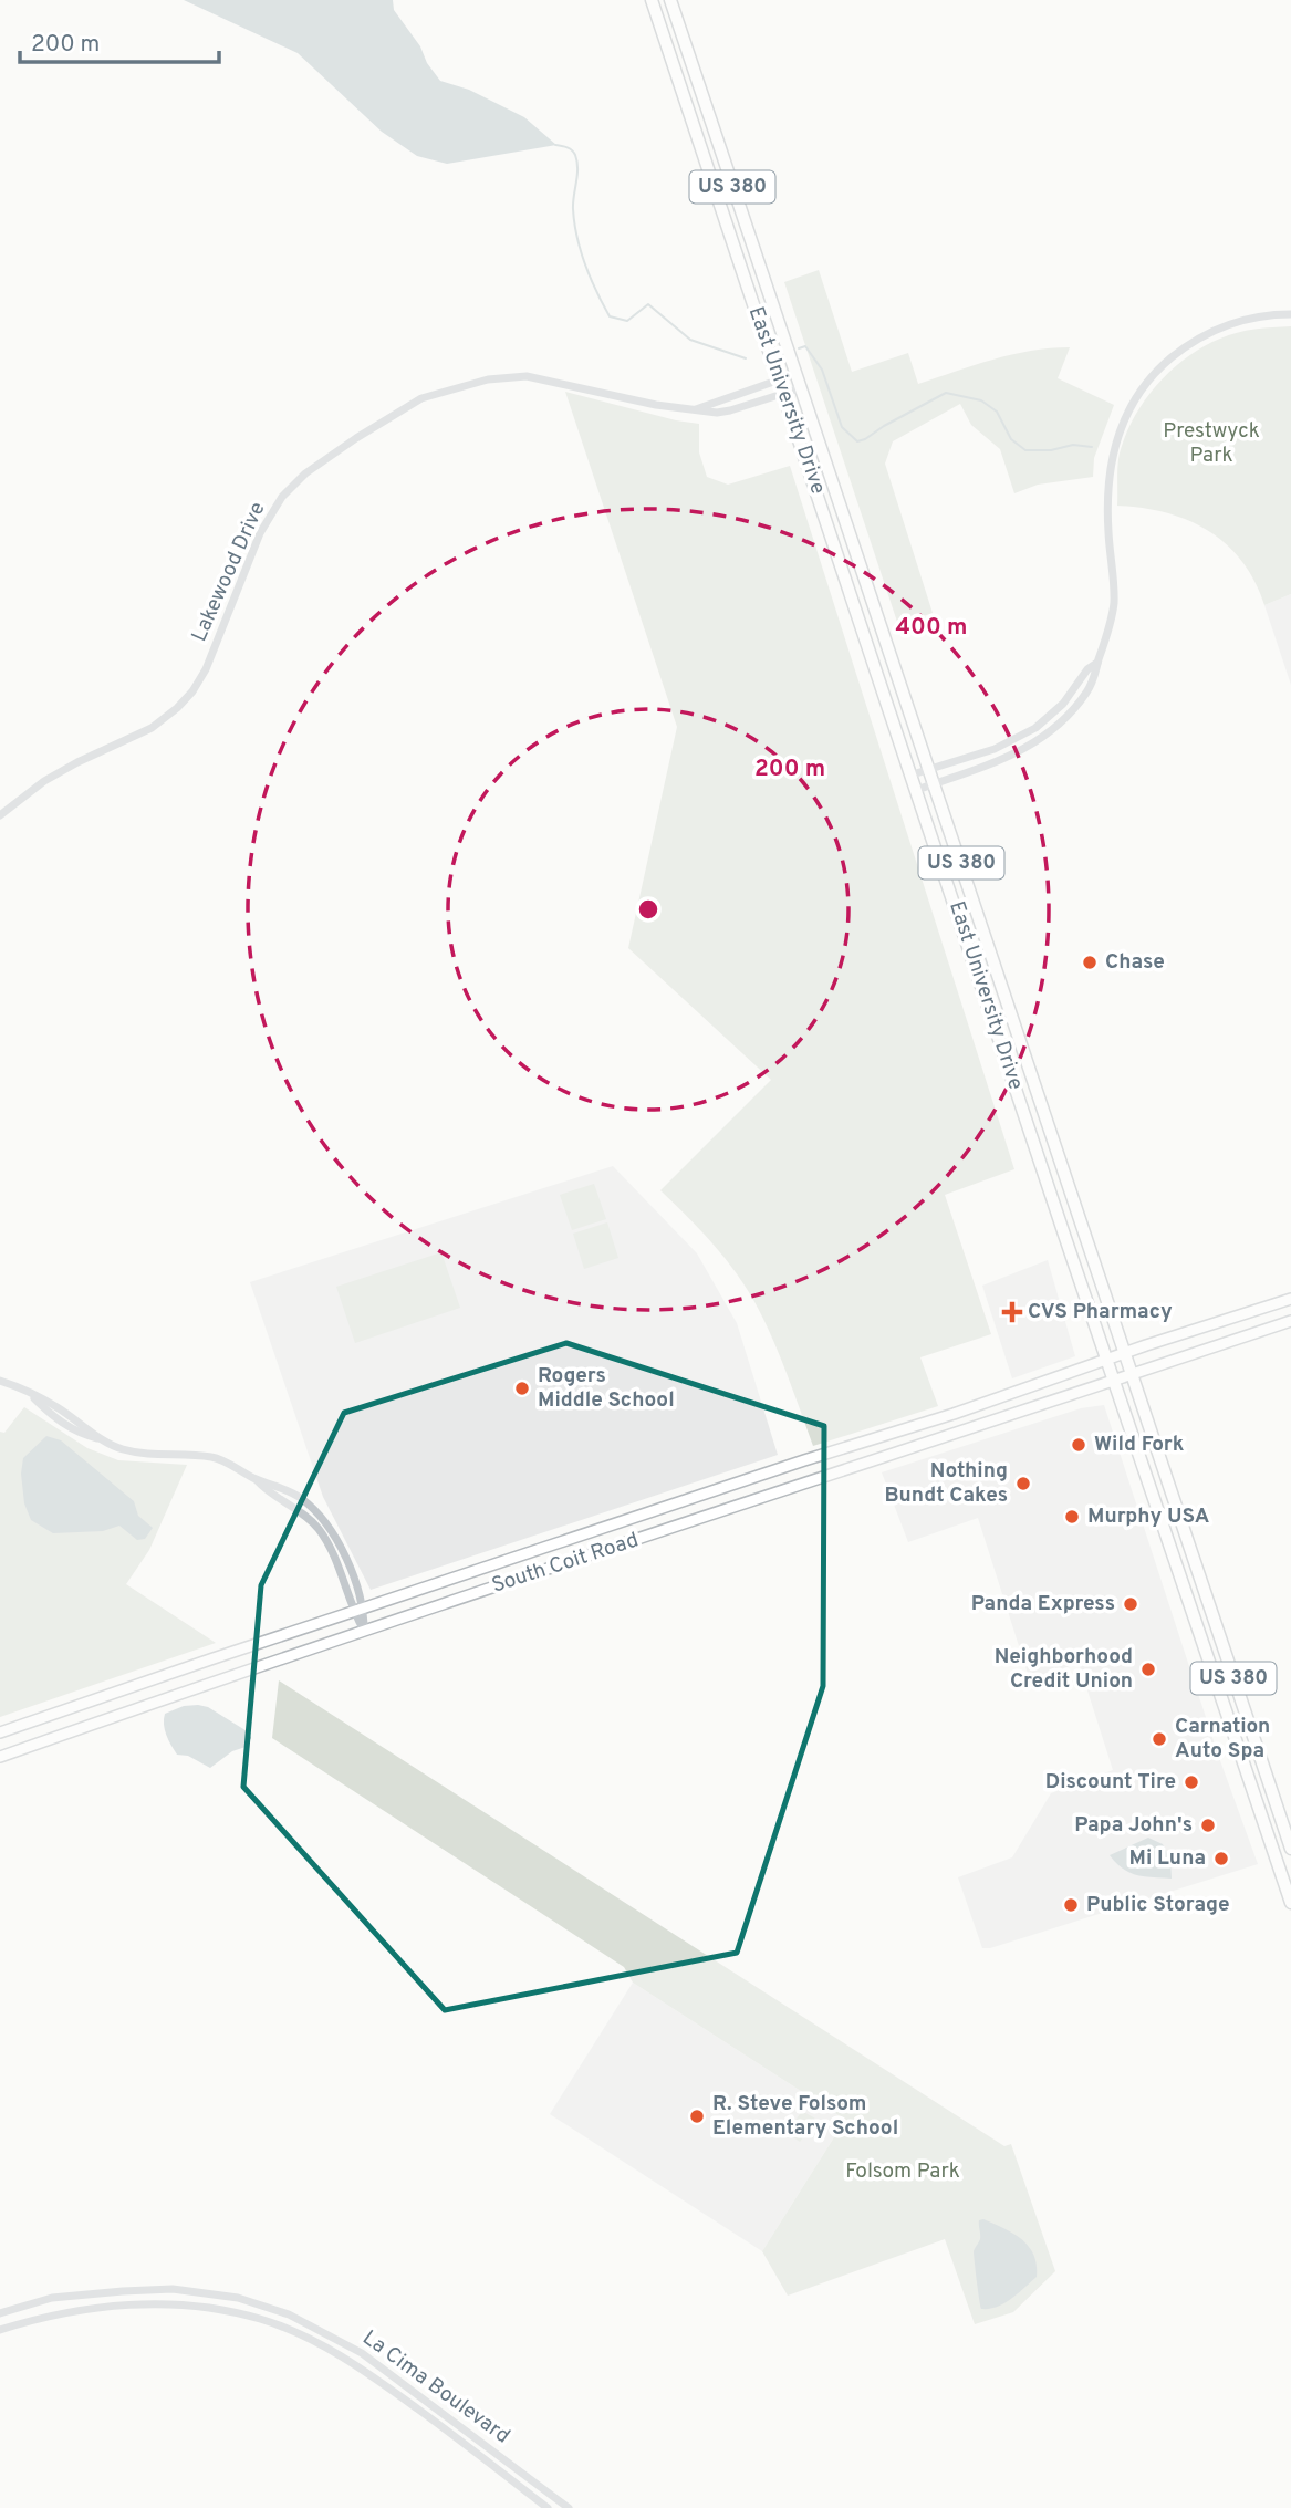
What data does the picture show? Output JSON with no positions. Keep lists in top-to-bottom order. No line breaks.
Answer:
{"streets":{"highway":["US 380","East University Drive"],"main road":["South Coit Road"],"street":["Lakewood Drive","La Cima Boulevard"]},"crossings":[["US 380","Lakewood Drive"],["US 380","South Coit Road"],["East University Drive","Lakewood Drive"],["East University Drive","South Coit Road"]],"parks":["Prestwyck Park","Folsom Park"],"places":{"other":["Chase","Rogers Middle School","Wild Fork","Nothing Bundt Cakes","Murphy USA","Panda Express","Neighborhood Credit Union","Carnation Auto Spa","Discount Tire","Papa John's","Mi Luna","Public Storage","R. Steve Folsom Elementary School"],"health":["CVS Pharmacy"]},"scale_bar":"200 m","rings":["400 m","200 m"]}
